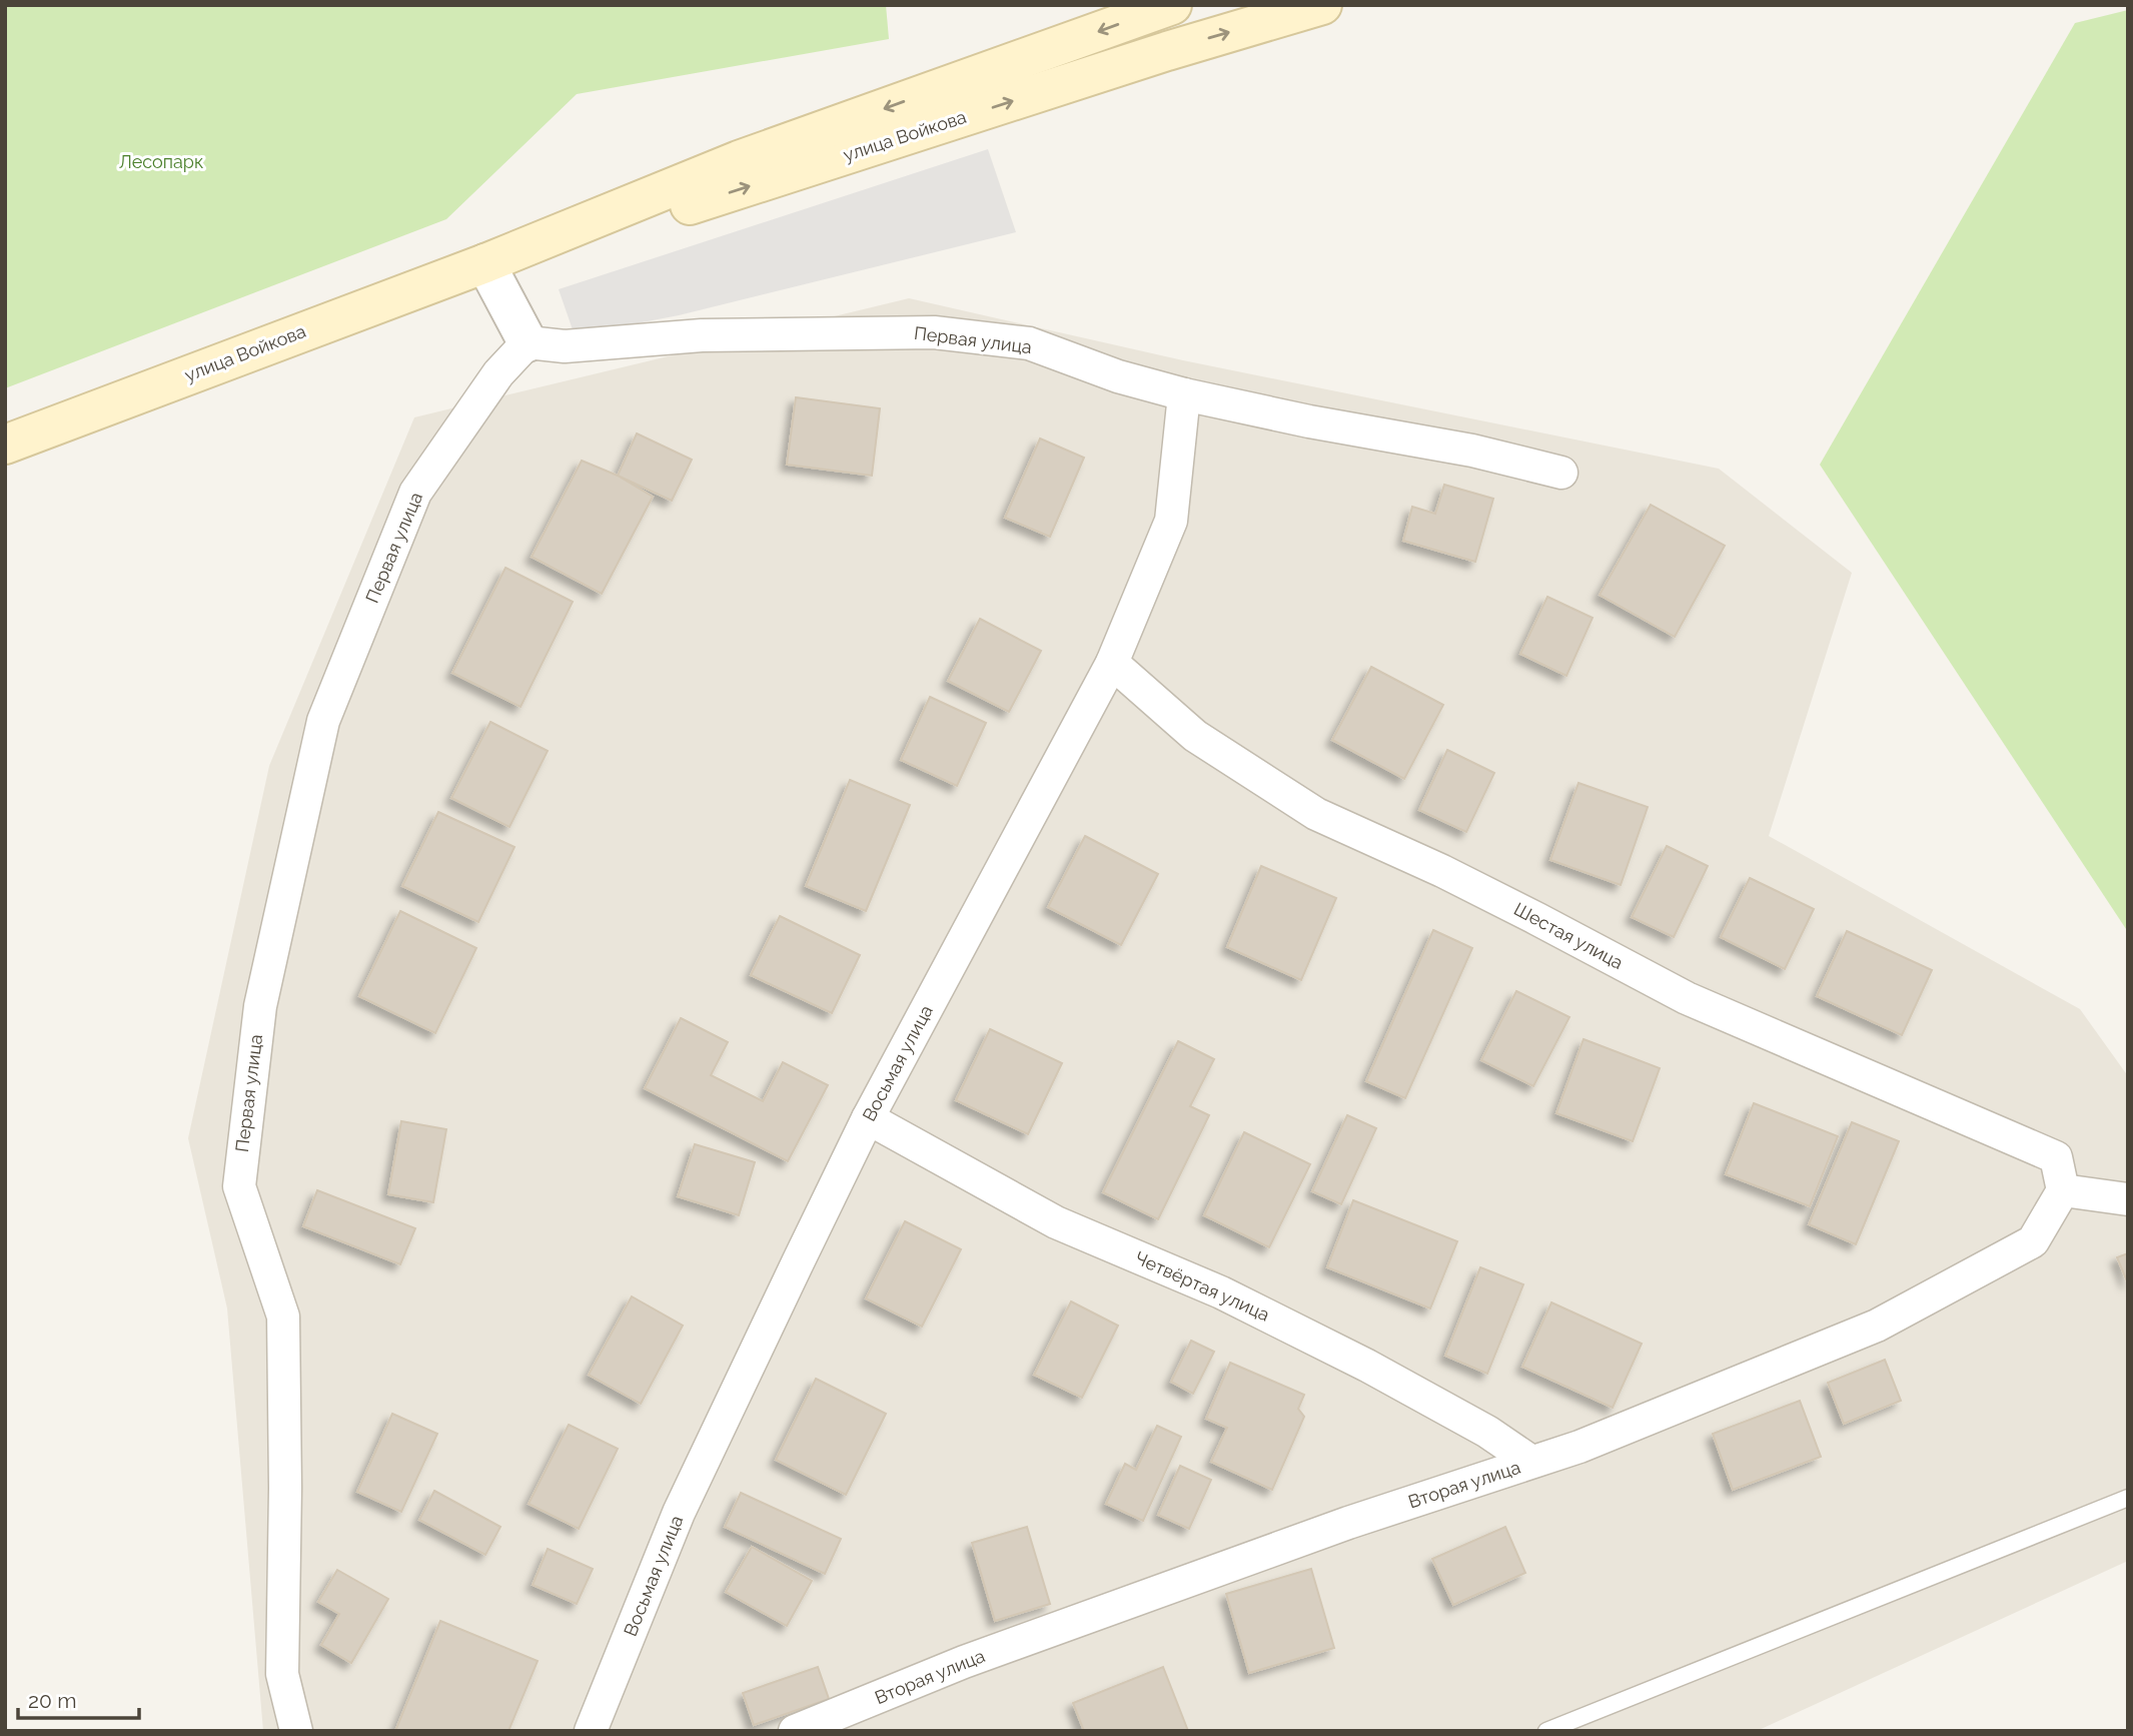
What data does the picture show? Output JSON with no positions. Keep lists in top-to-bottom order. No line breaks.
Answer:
{"streets":{"main road":["улица Войкова"],"street":["Первая улица","Шестая улица","Восьмая улица","Четвёртая улица","Вторая улица"]},"crossings":[["Первая улица","Восьмая улица"],["Шестая улица","Восьмая улица"],["Шестая улица","Вторая улица"],["Восьмая улица","Четвёртая улица"],["Четвёртая улица","Вторая улица"]],"parks":["Лесопарк"],"scale_bar":"20 m"}
